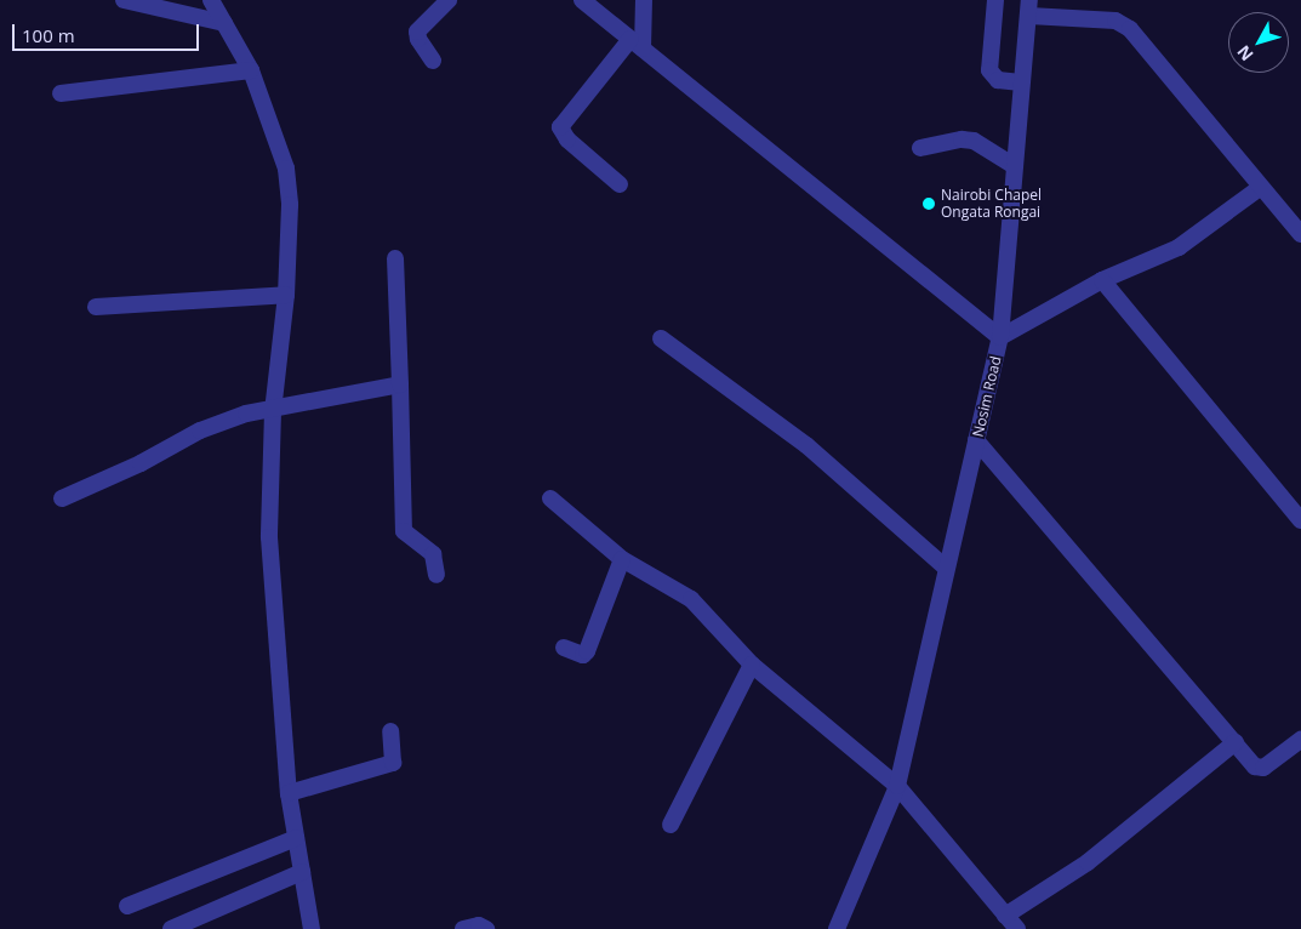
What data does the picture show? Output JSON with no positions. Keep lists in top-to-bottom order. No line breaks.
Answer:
{"streets":{"street":["Nosim Road"]},"places":["Nairobi Chapel Ongata Rongai"],"scale_bar":"100 m","north":"bottom left"}
